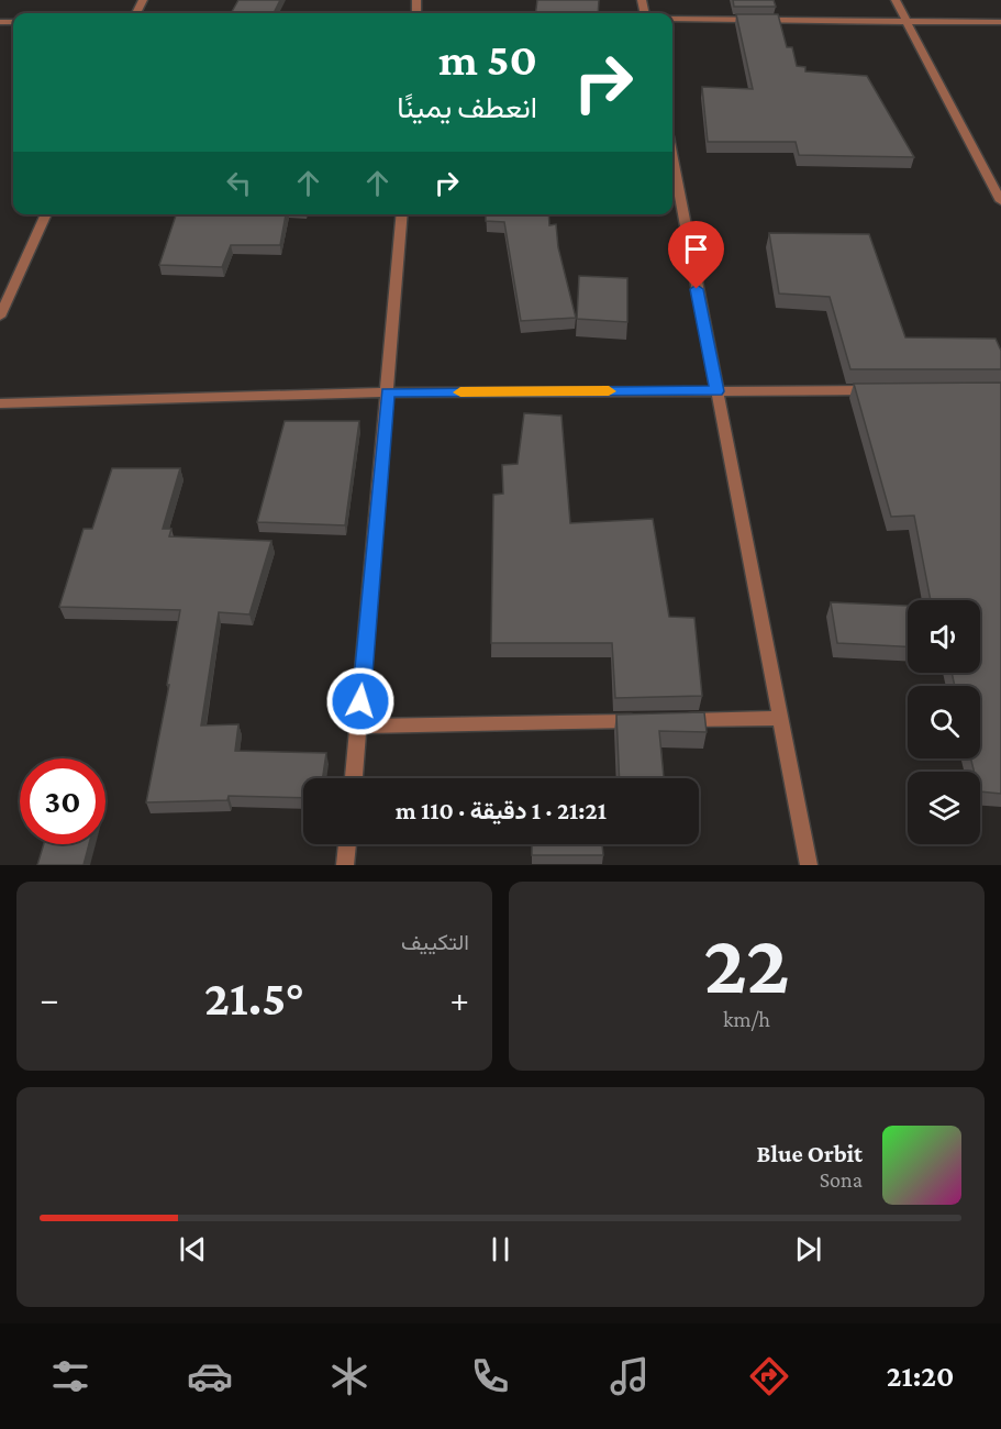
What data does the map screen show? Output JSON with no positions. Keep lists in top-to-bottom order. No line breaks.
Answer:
{"page":{"turn":["50 m","انعطف يمينًا"],"limit":"30","trip":"21:21 · 1 دقيقة · 110 m","tile":[["22","km/h"],"التكييف"],"heat":["−","21.5°","+"],"song":["Blue Orbit","Sona"],"tabs":"21:20"}}
